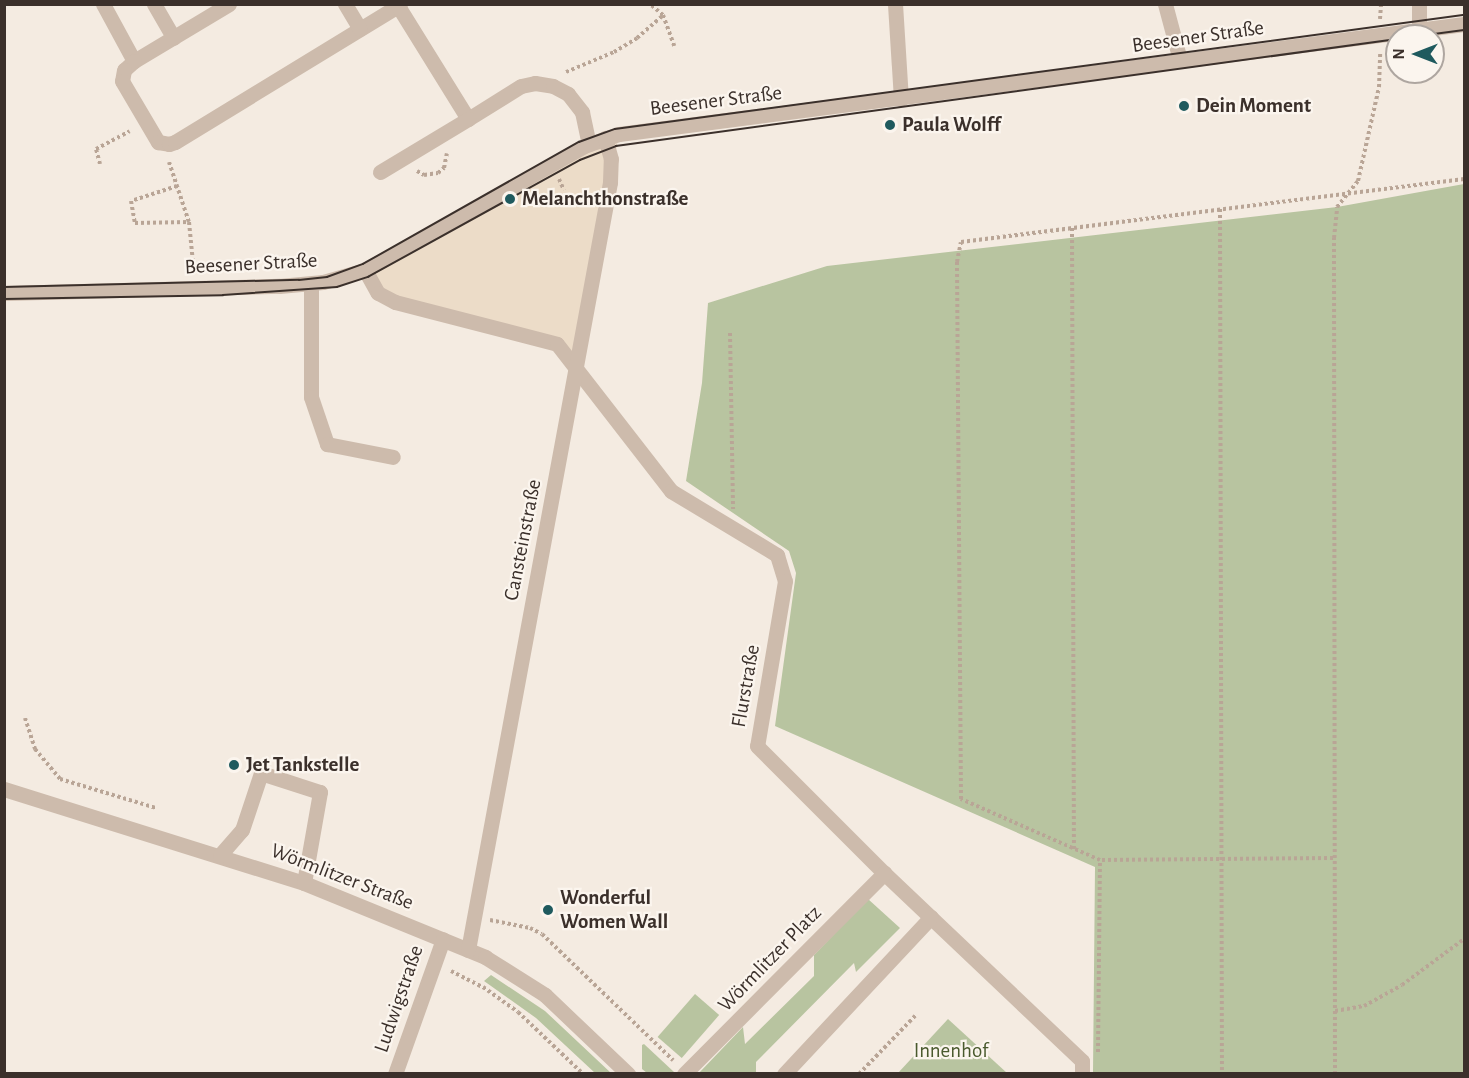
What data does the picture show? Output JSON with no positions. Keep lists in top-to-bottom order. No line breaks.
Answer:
{"streets":{"street":["Beesener Straße","Cansteinstraße","Flurstraße","Wörmlitzer Straße","Wörmlitzer Platz","Ludwigstraße"]},"crossings":[["Beesener Straße","Cansteinstraße"],["Cansteinstraße","Flurstraße"],["Cansteinstraße","Wörmlitzer Straße"],["Flurstraße","Wörmlitzer Platz"],["Wörmlitzer Straße","Ludwigstraße"]],"parks":["Innenhof"],"places":["Dein Moment","Paula Wolff","Melanchthonstraße","Jet Tankstelle","Wonderful Women Wall"],"north":"left"}
